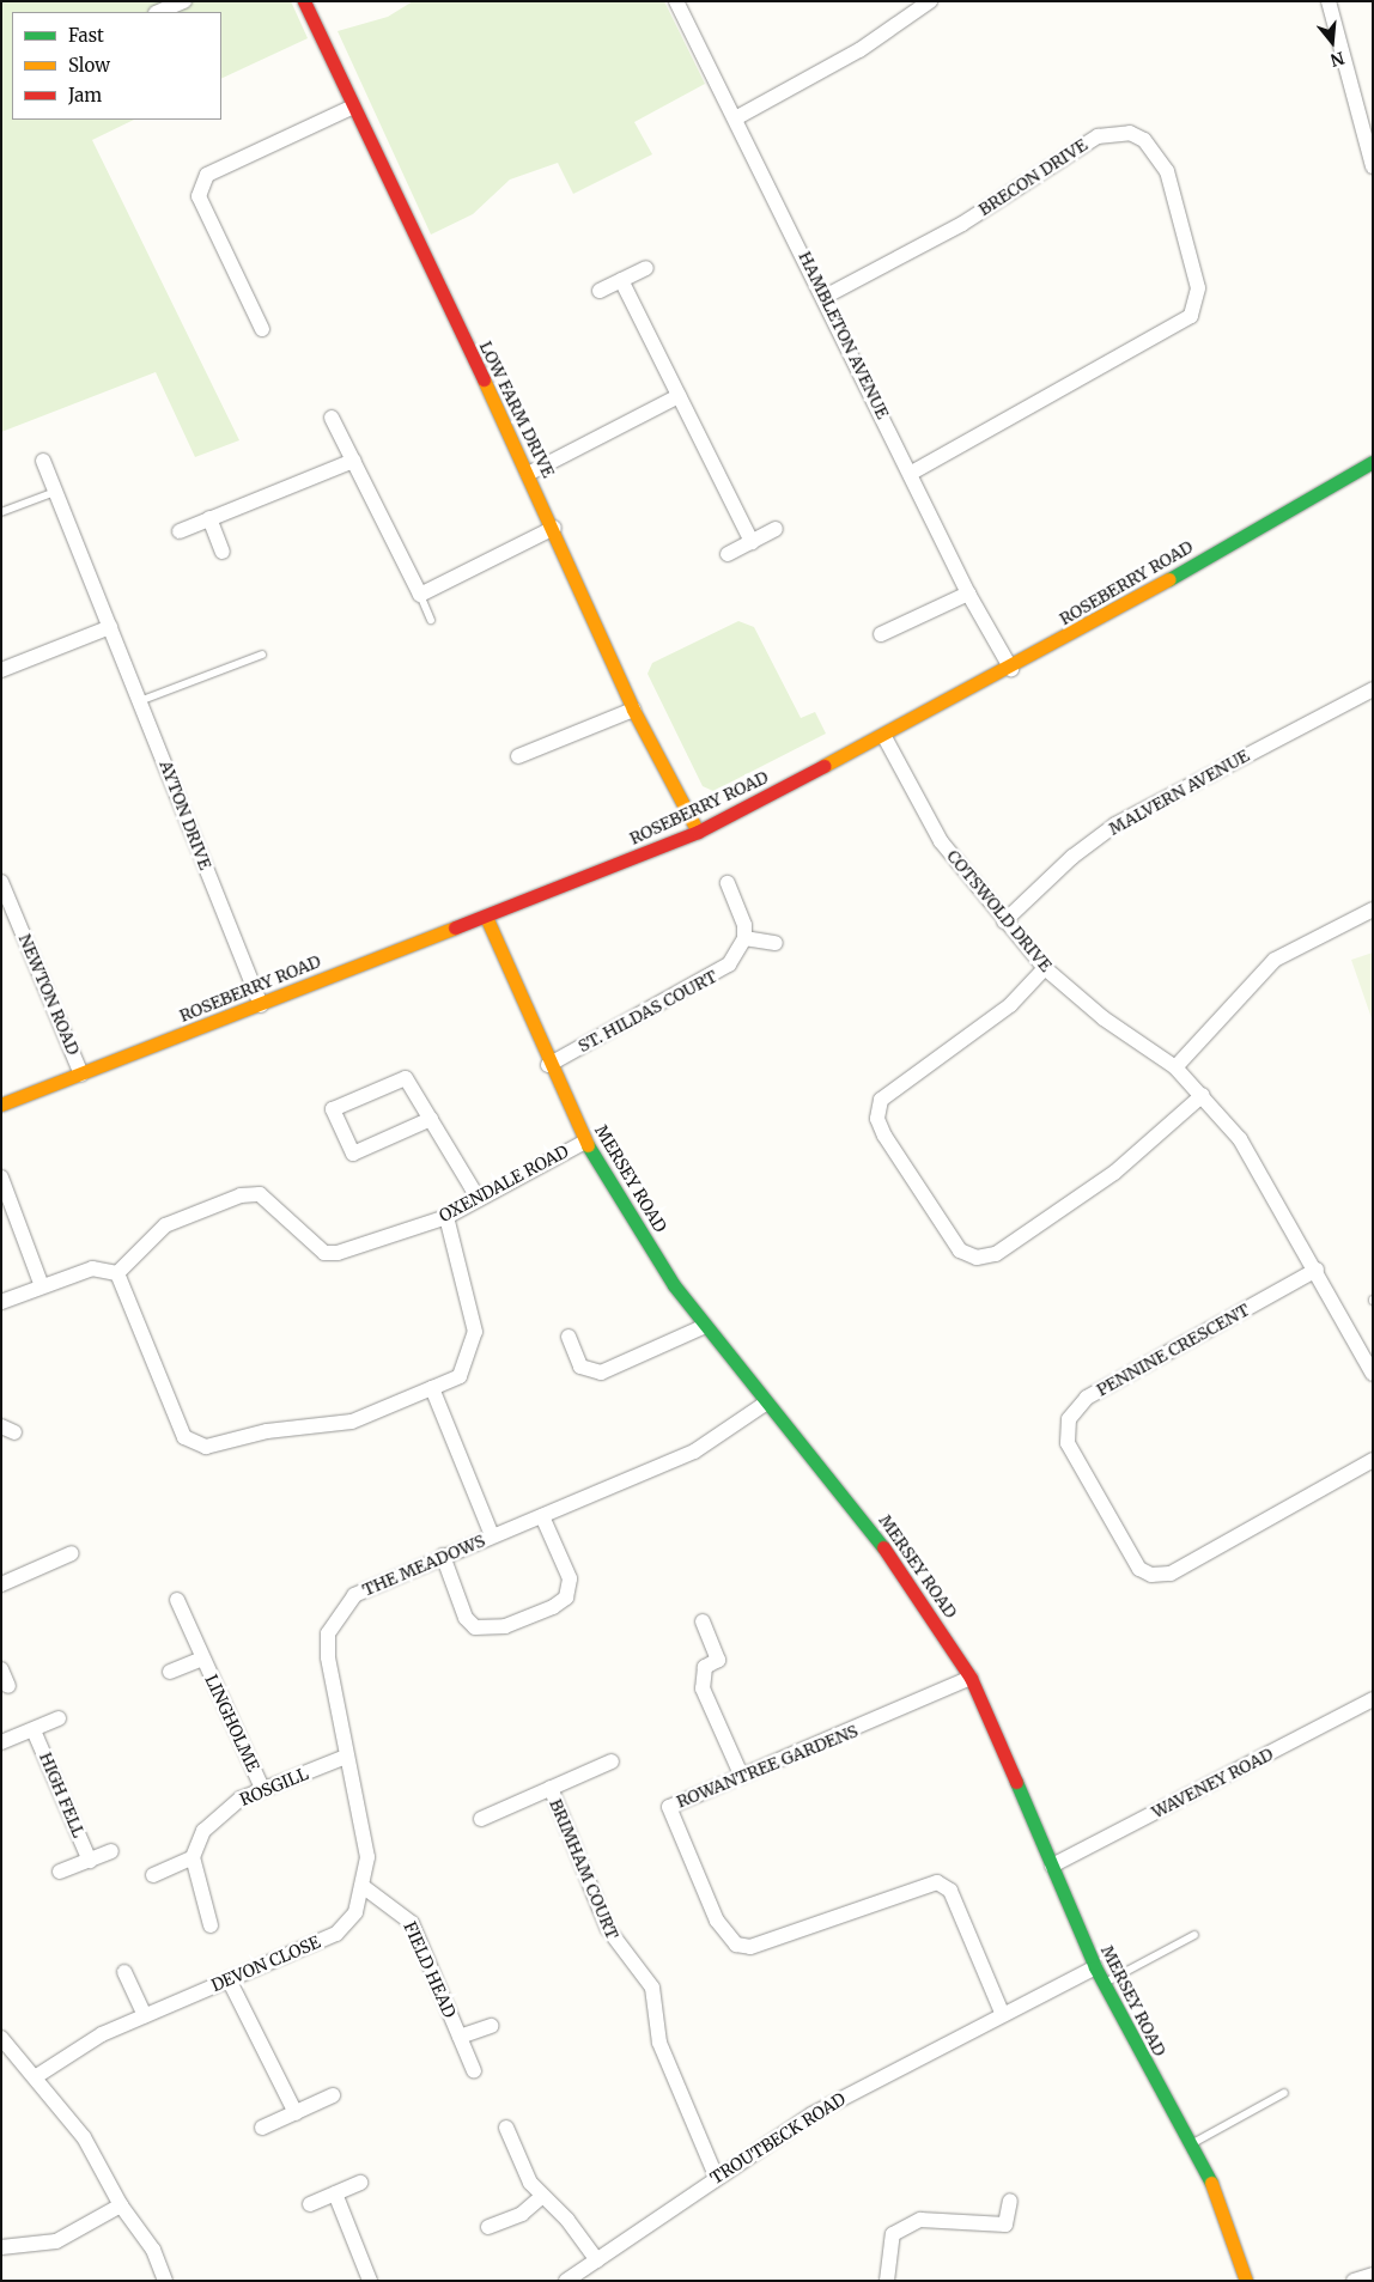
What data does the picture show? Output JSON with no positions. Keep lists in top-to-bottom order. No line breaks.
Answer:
{"streets":{"street":["BRECON DRIVE","HAMBLETON AVENUE","LOW FARM DRIVE","ROSEBERRY ROAD","MALVERN AVENUE","AYTON DRIVE","COTSWOLD DRIVE","NEWTON ROAD","ST. HILDAS COURT","MERSEY ROAD","OXENDALE ROAD","PENNINE CRESCENT","THE MEADOWS","LINGHOLME","ROWANTREE GARDENS","WAVENEY ROAD","ROSGILL","HIGH FELL","BRIMHAM COURT","DEVON CLOSE","FIELD HEAD","TROUTBECK ROAD"]},"crossings":[["BRECON DRIVE","HAMBLETON AVENUE"],["HAMBLETON AVENUE","ROSEBERRY ROAD"],["LOW FARM DRIVE","ROSEBERRY ROAD"],["ROSEBERRY ROAD","AYTON DRIVE"],["ROSEBERRY ROAD","COTSWOLD DRIVE"],["ROSEBERRY ROAD","NEWTON ROAD"],["ROSEBERRY ROAD","MERSEY ROAD"],["MALVERN AVENUE","COTSWOLD DRIVE"],["COTSWOLD DRIVE","PENNINE CRESCENT"],["ST. HILDAS COURT","MERSEY ROAD"],["MERSEY ROAD","OXENDALE ROAD"],["MERSEY ROAD","THE MEADOWS"],["MERSEY ROAD","ROWANTREE GARDENS"],["MERSEY ROAD","WAVENEY ROAD"],["MERSEY ROAD","TROUTBECK ROAD"],["THE MEADOWS","ROSGILL"],["THE MEADOWS","DEVON CLOSE"],["THE MEADOWS","FIELD HEAD"],["LINGHOLME","ROSGILL"],["ROWANTREE GARDENS","TROUTBECK ROAD"],["BRIMHAM COURT","TROUTBECK ROAD"],["DEVON CLOSE","FIELD HEAD"]],"legend":["Fast","Slow","Jam"],"north":"bottom"}
